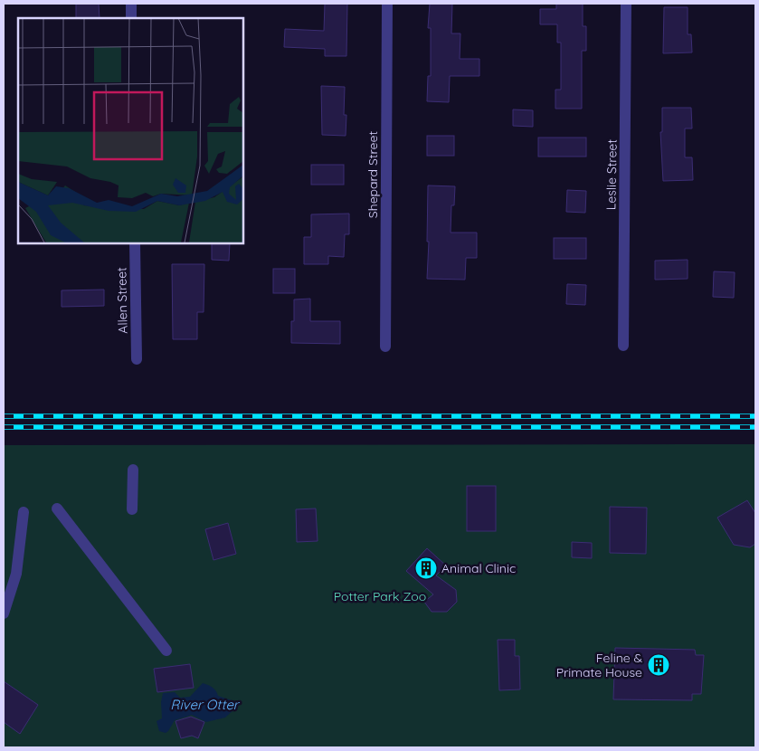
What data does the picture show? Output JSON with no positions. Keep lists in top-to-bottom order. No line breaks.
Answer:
{"streets":{"street":["Shepard Street","Leslie Street","Allen Street"]},"water":["River Otter"],"parks":["Potter Park Zoo"],"places":{"building":["Animal Clinic","Feline & Primate House"]}}
